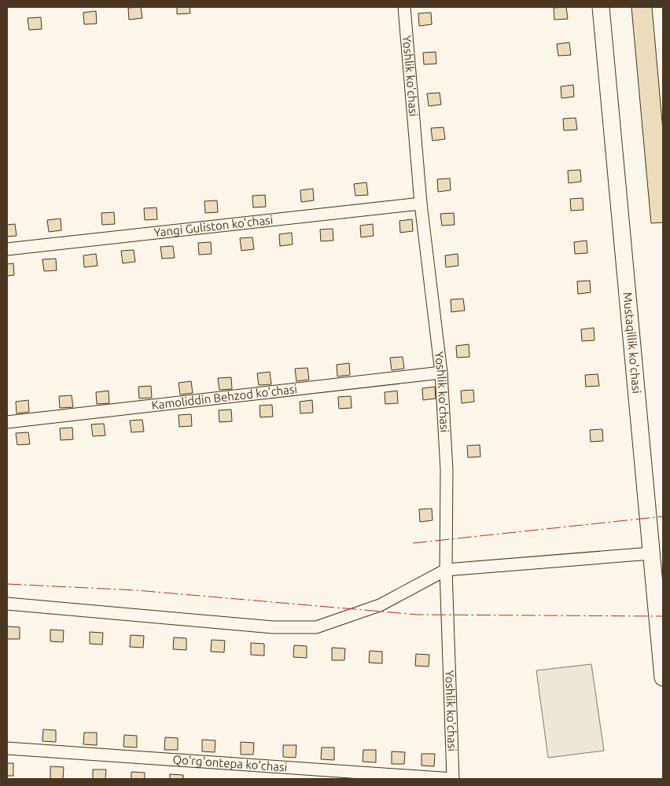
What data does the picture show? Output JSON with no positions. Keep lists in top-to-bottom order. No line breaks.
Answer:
{"streets":{"main road":["Mustaqillik ko'chasi"],"street":["Yoshlik ko'chasi","Yangi Guliston ko'chasi","Kamoliddin Behzod ko'chasi","Qo'rg'ontepa ko'chasi"]},"crossings":[["Yoshlik ko'chasi","Yangi Guliston ko'chasi"],["Yoshlik ko'chasi","Kamoliddin Behzod ko'chasi"],["Yoshlik ko'chasi","Qo'rg'ontepa ko'chasi"]]}
